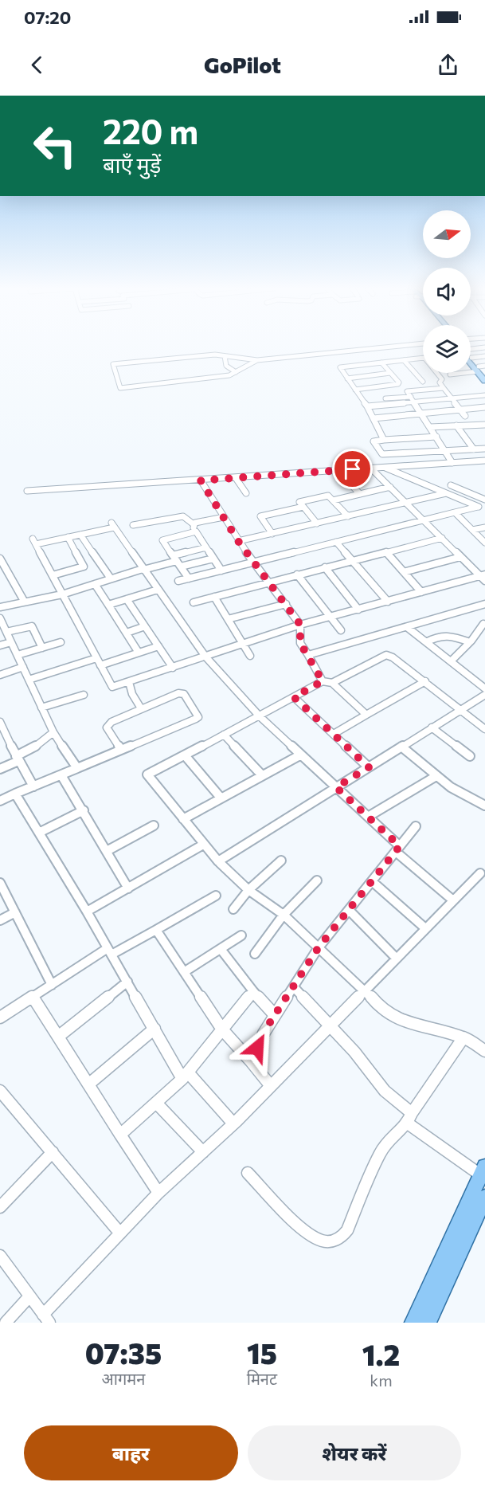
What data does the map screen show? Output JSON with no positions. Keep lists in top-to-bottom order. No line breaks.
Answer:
{"north":"right","page":{"status":"07:20","header":"GoPilot","turn":["220 m","बाएँ मुड़ें"],"eta":["07:35","आगमन","15","मिनट","1.2","km"],"buttons":["बाहर","शेयर करें"]}}
